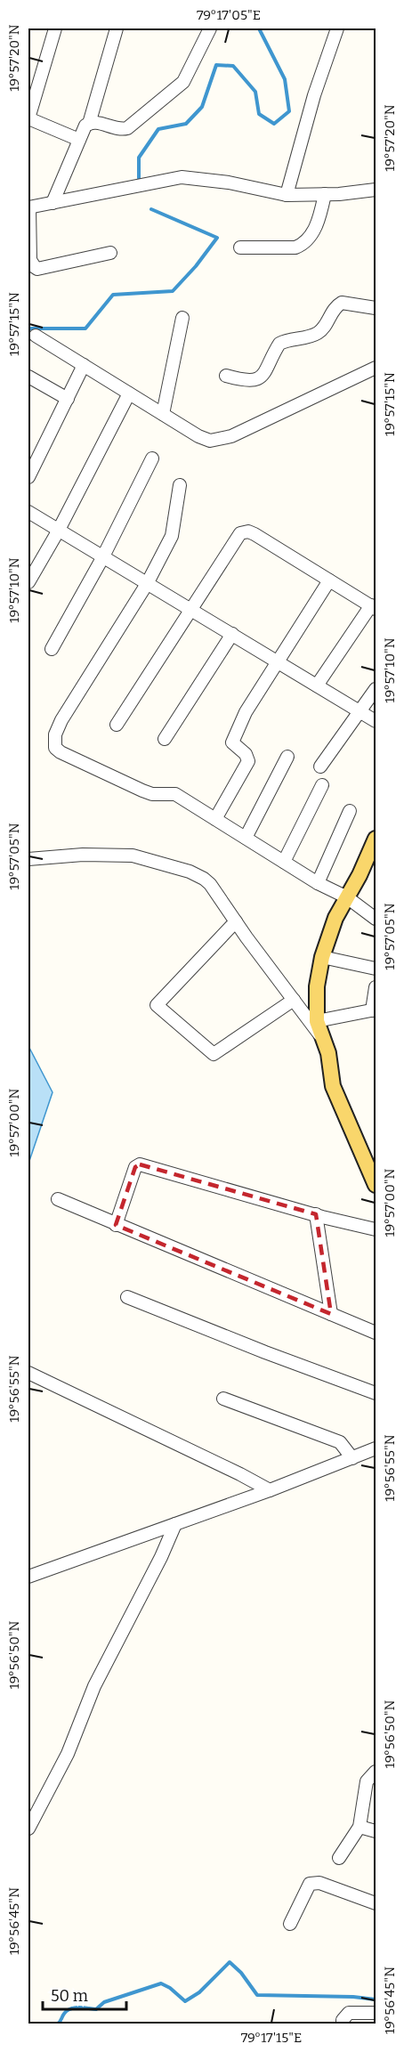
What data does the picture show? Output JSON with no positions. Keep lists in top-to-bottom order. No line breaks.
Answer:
{"scale_bar":"50 m","coordinates":["79°17'05\"E","19°57'20\"N","19°57'15\"N","19°57'10\"N","19°57'05\"N","19°57'00\"N","19°56'55\"N","19°56'50\"N","19°56'45\"N","79°17'15\"E"]}
